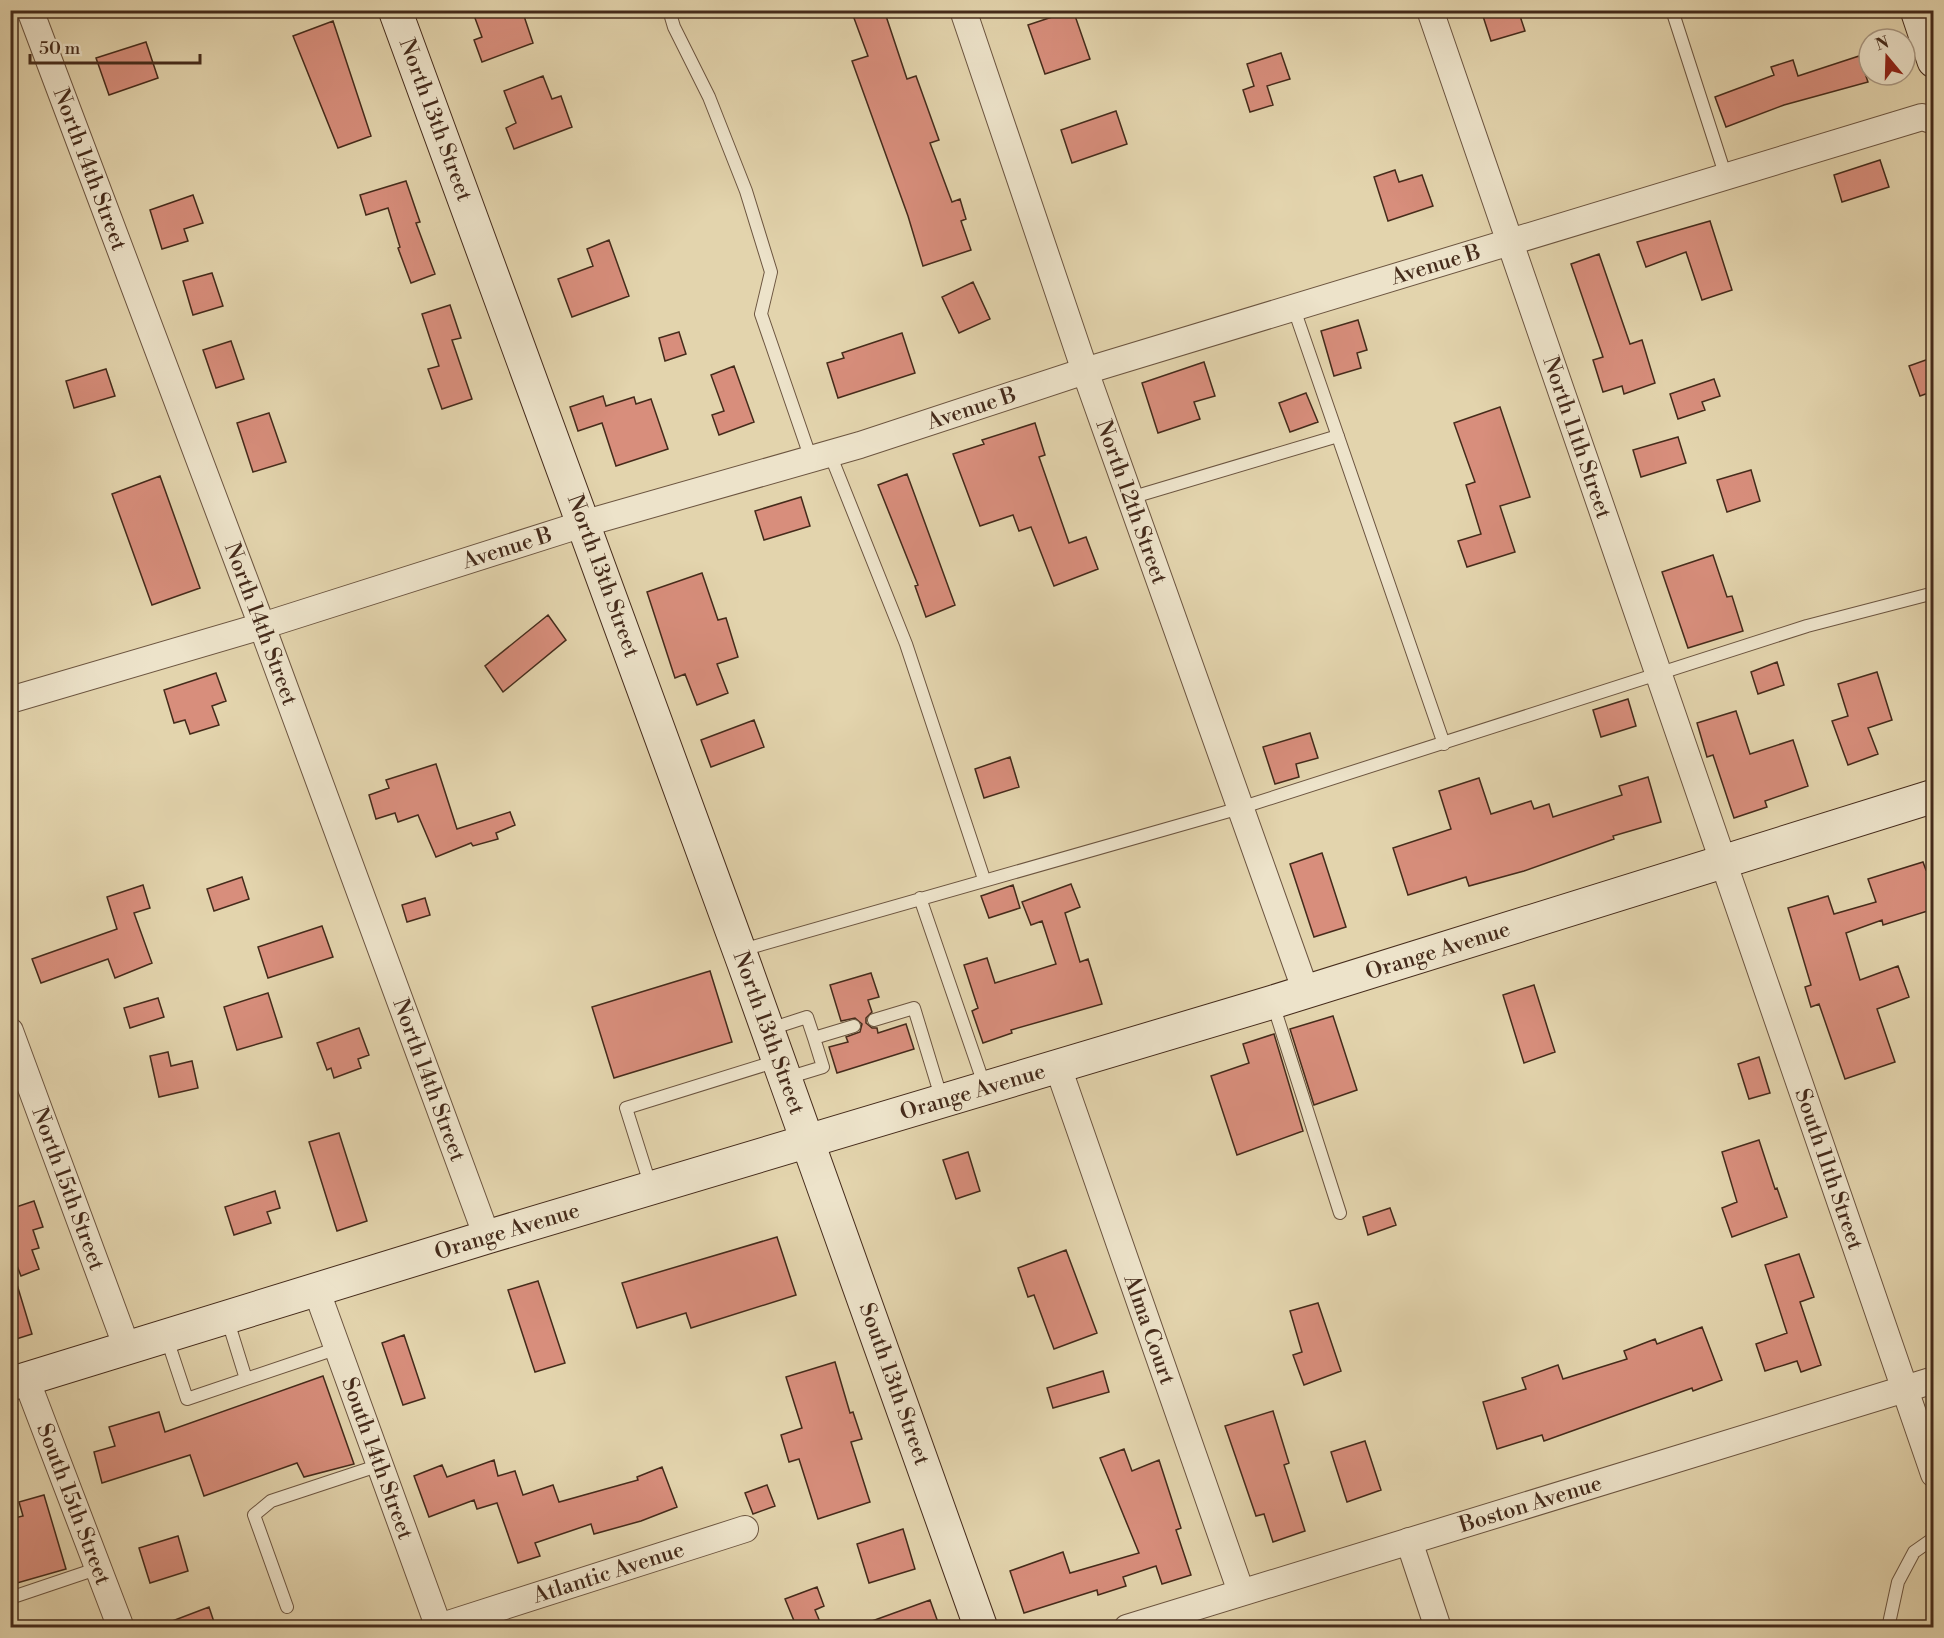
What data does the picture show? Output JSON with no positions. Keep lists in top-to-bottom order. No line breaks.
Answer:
{"streets":{"main road":["North 13th Street","Orange Avenue","South 13th Street"],"street":["North 14th Street","Avenue B","North 11th Street","North 12th Street","South 11th Street","North 15th Street","Alma Court","South 14th Street","South 15th Street","Boston Avenue","Atlantic Avenue"]},"crossings":[["North 13th Street","Avenue B"],["North 13th Street","Orange Avenue"],["North 13th Street","South 13th Street"],["North 14th Street","Avenue B"],["North 14th Street","Orange Avenue"],["Avenue B","North 11th Street"],["Avenue B","North 12th Street"],["North 11th Street","Orange Avenue"],["North 11th Street","South 11th Street"],["North 12th Street","Orange Avenue"],["Orange Avenue","South 11th Street"],["Orange Avenue","North 15th Street"],["Orange Avenue","Alma Court"],["Orange Avenue","South 13th Street"],["Orange Avenue","South 14th Street"],["Orange Avenue","South 15th Street"],["South 11th Street","Boston Avenue"],["Alma Court","Boston Avenue"],["South 14th Street","Atlantic Avenue"]],"scale_bar":"50 m","north":"top"}
